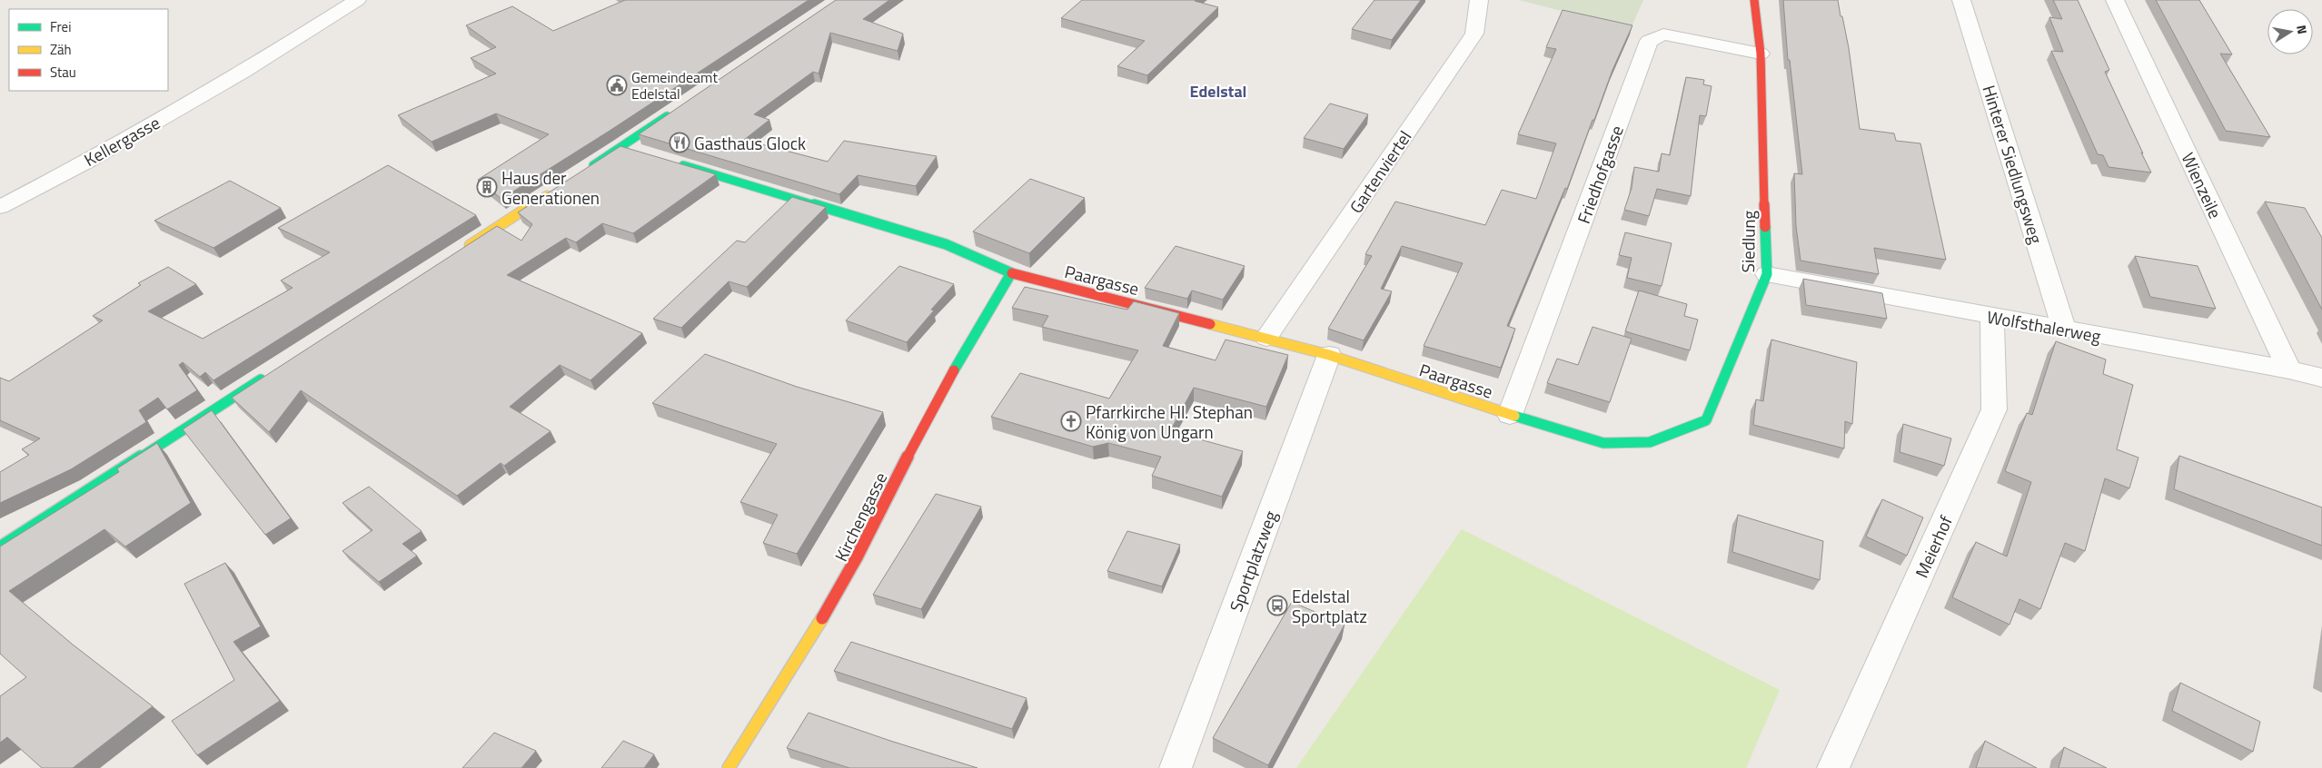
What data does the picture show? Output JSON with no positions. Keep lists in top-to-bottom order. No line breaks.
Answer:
{"streets":{"street":["Kellergasse","Hinterer Siedlungsweg","Gartenviertel","Friedhofgasse","Wienzeile","Siedlung","Paargasse","Wolfsthalerweg","Kirchengasse","Meierhof","Sportplatzweg"]},"crossings":[["Hinterer Siedlungsweg","Wolfsthalerweg"],["Gartenviertel","Paargasse"],["Friedhofgasse","Siedlung"],["Friedhofgasse","Paargasse"],["Wienzeile","Wolfsthalerweg"],["Siedlung","Paargasse"],["Siedlung","Wolfsthalerweg"],["Paargasse","Kirchengasse"],["Paargasse","Sportplatzweg"],["Wolfsthalerweg","Meierhof"]],"districts":["Edelstal"],"places":{"public building":["Gemeindeamt Edelstal"],"restaurant":["Gasthaus Glock"],"building":["Haus der Generationen"],"church":["Pfarrkirche Hl. Stephan König von Ungarn"],"bus stop":["Edelstal Sportplatz"]},"legend":["Frei","Zäh","Stau"],"north":"right"}
